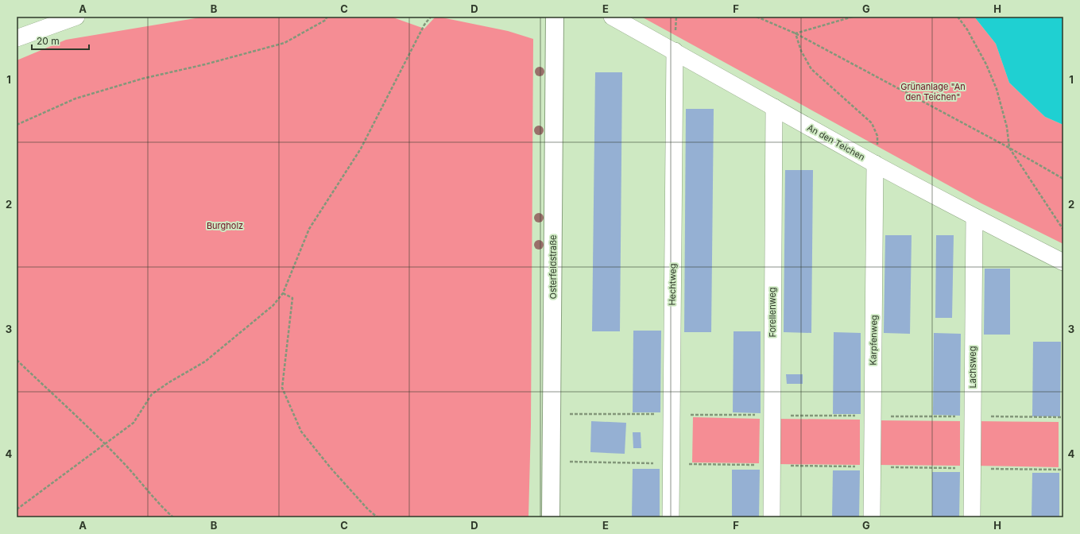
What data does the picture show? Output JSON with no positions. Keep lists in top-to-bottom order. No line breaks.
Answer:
{"streets":{"street":["An den Teichen","Osterfeldstraße","Hechtweg","Forellenweg","Karpfenweg","Lachsweg"]},"crossings":[["An den Teichen","Hechtweg"],["An den Teichen","Forellenweg"],["An den Teichen","Karpfenweg"],["An den Teichen","Lachsweg"]],"parks":["Grünanlage \"An den Teichen\"","Burgholz"],"scale_bar":"20 m","grid":{"columns":["A","B","C","D","E","F","G","H"],"rows":["1","2","3","4"]}}
